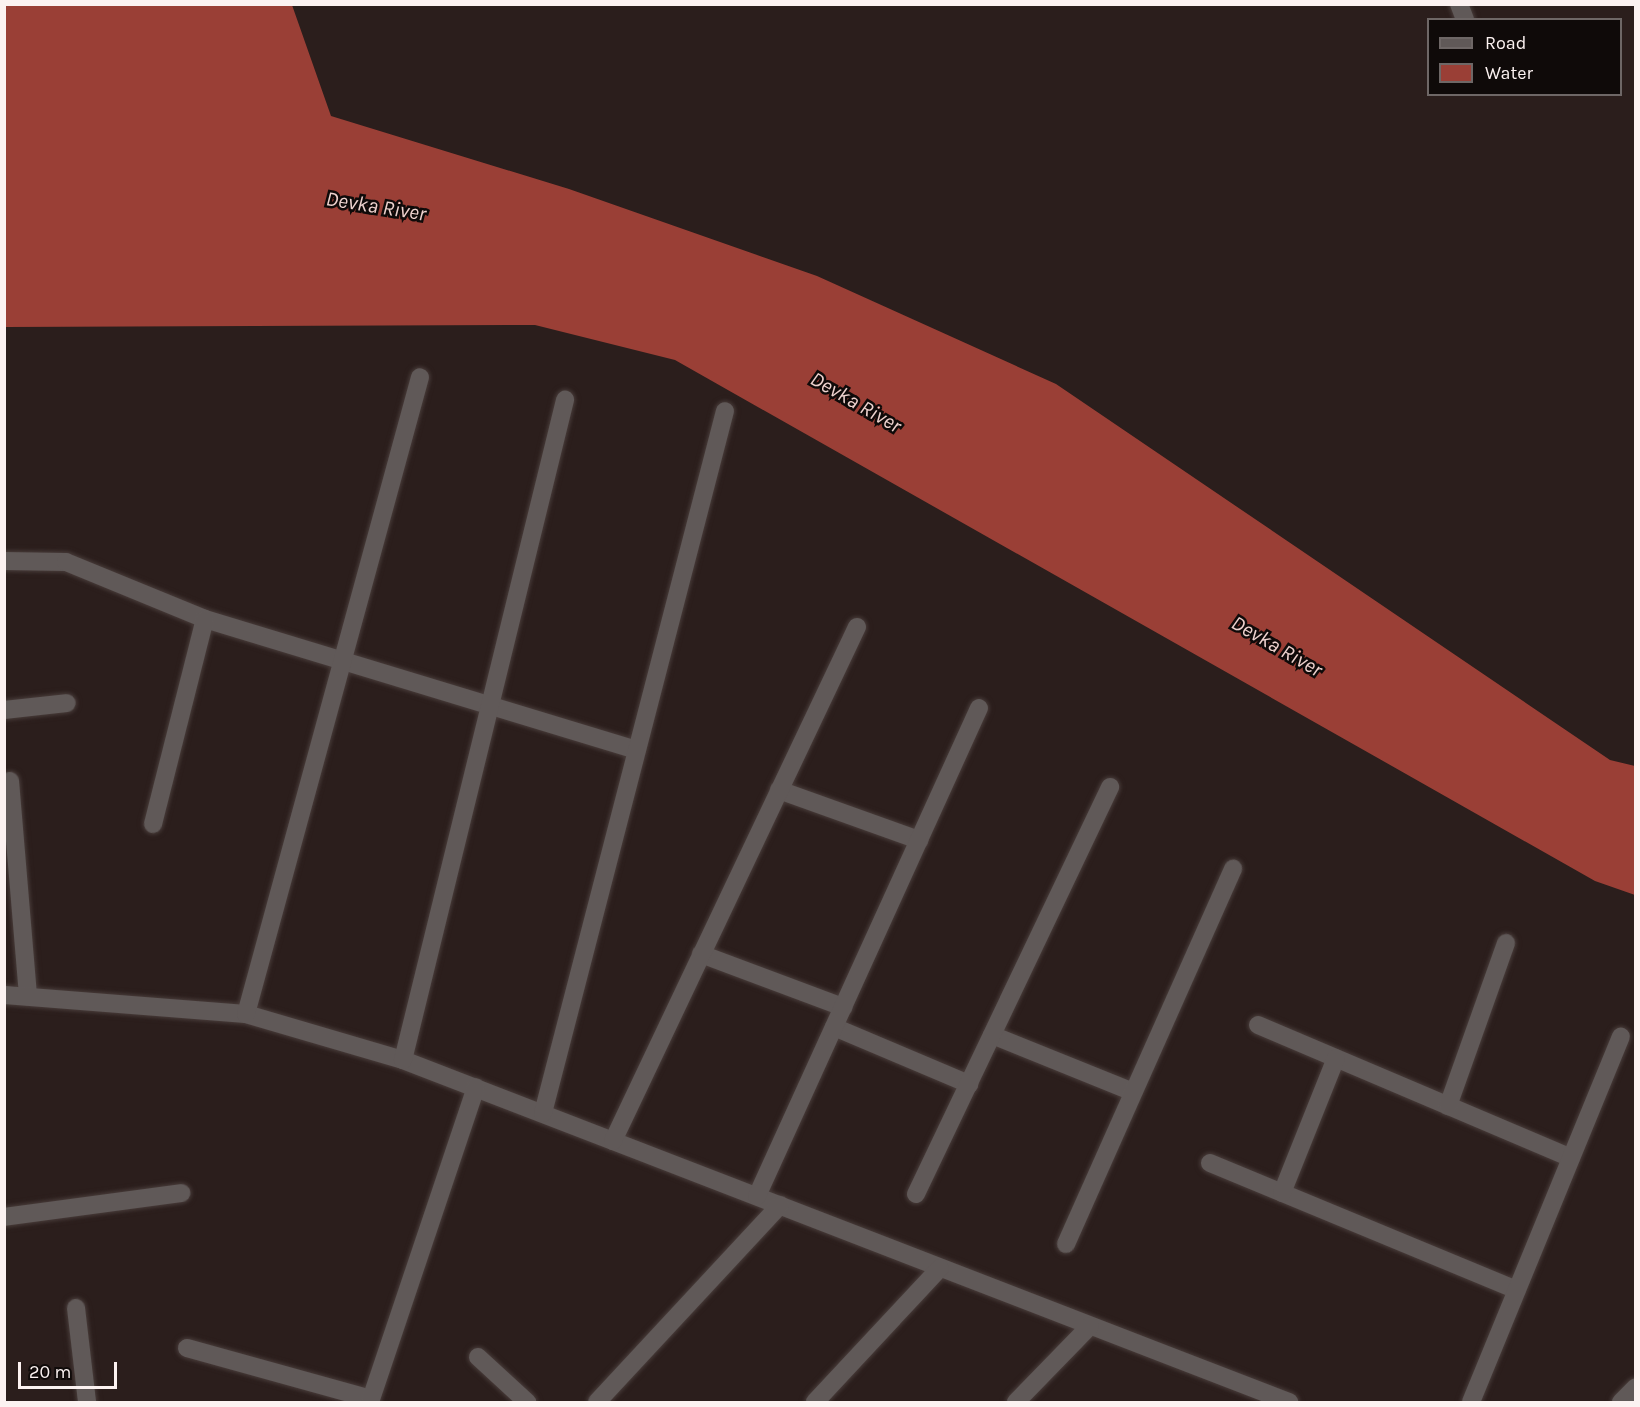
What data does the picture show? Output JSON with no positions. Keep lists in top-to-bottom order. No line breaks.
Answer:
{"water":["Devka River"],"legend":["Road","Water"],"scale_bar":"20 m"}
